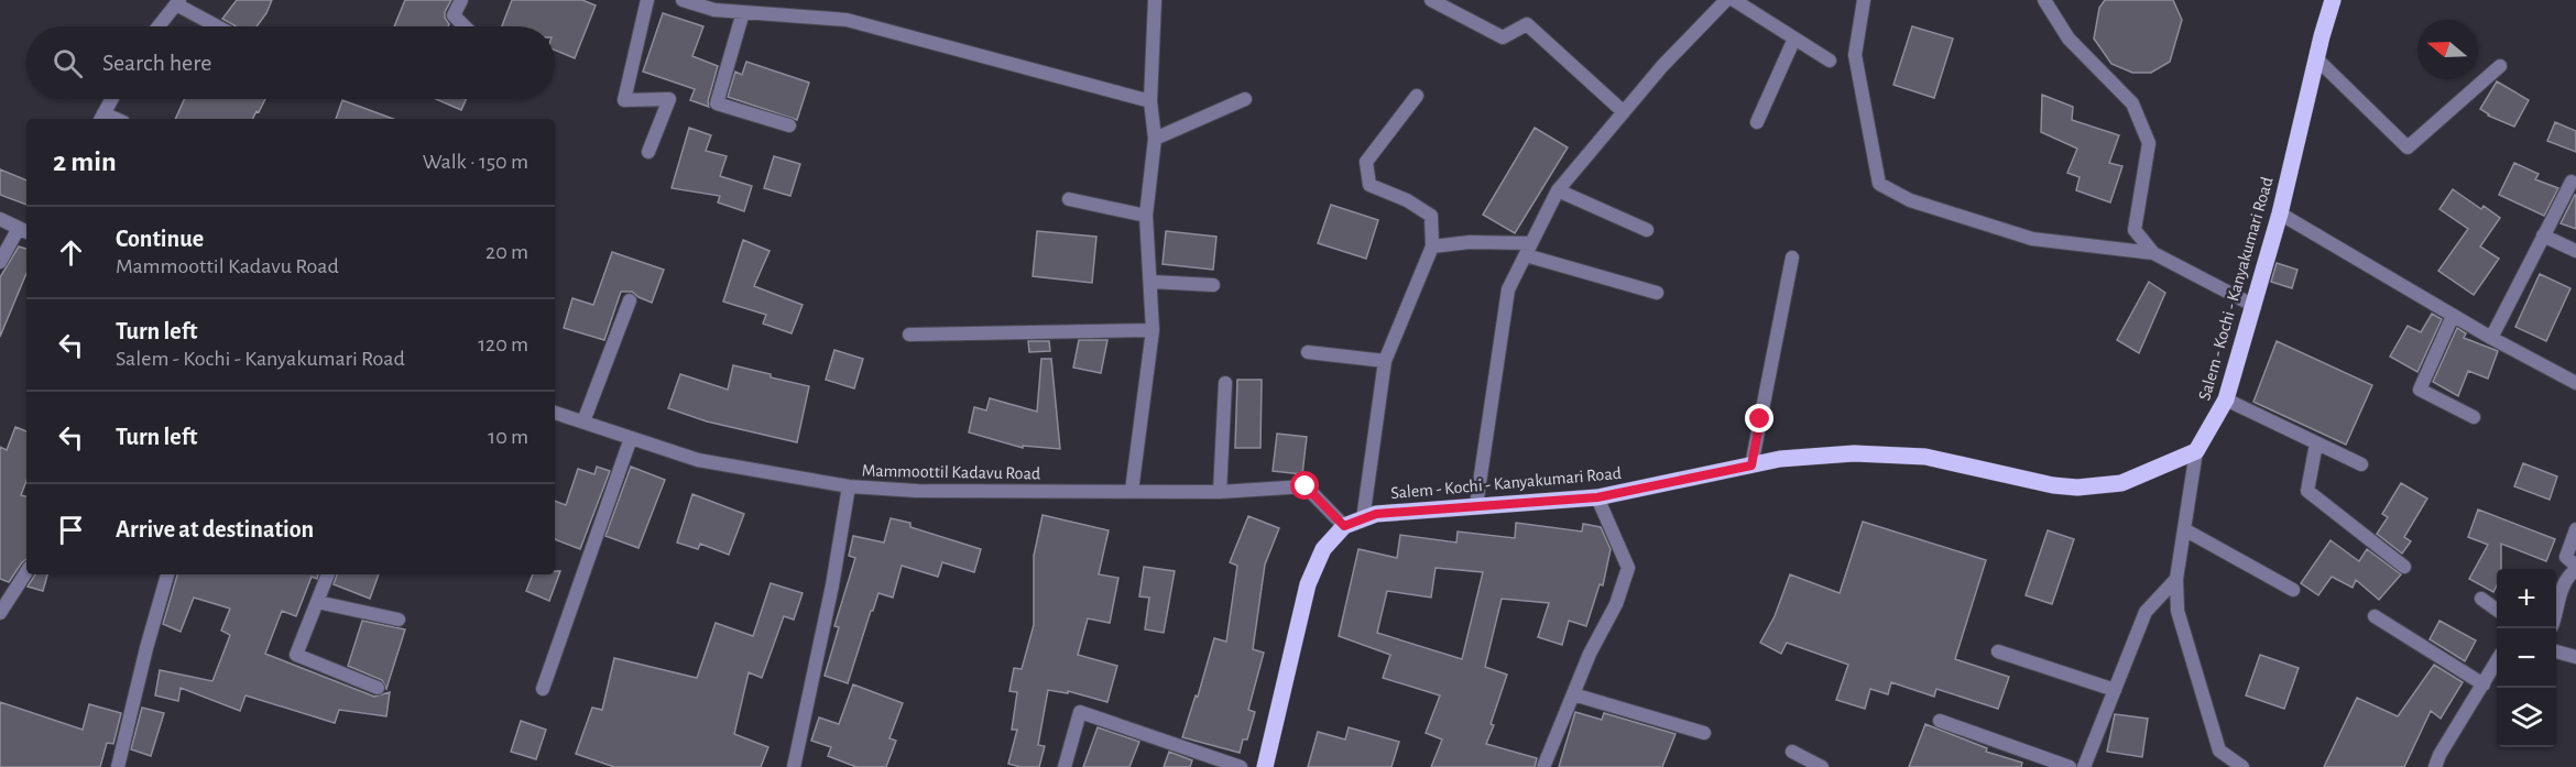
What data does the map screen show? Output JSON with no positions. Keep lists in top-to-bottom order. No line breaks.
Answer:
{"streets":{"main road":["Salem - Kochi - Kanyakumari Road"],"street":["Mammoottil Kadavu Road"]},"crossings":[["Salem - Kochi - Kanyakumari Road","Mammoottil Kadavu Road"]],"north":"left","page":{"search":"Search here","heading":["2 min","Walk · 150 m"],"list":[["Continue","Mammoottil Kadavu Road","20 m"],["Turn left","Salem - Kochi - Kanyakumari Road","120 m"],["Turn left","10 m"],"Arrive at destination"],"map_buttons":["+","−"]}}
